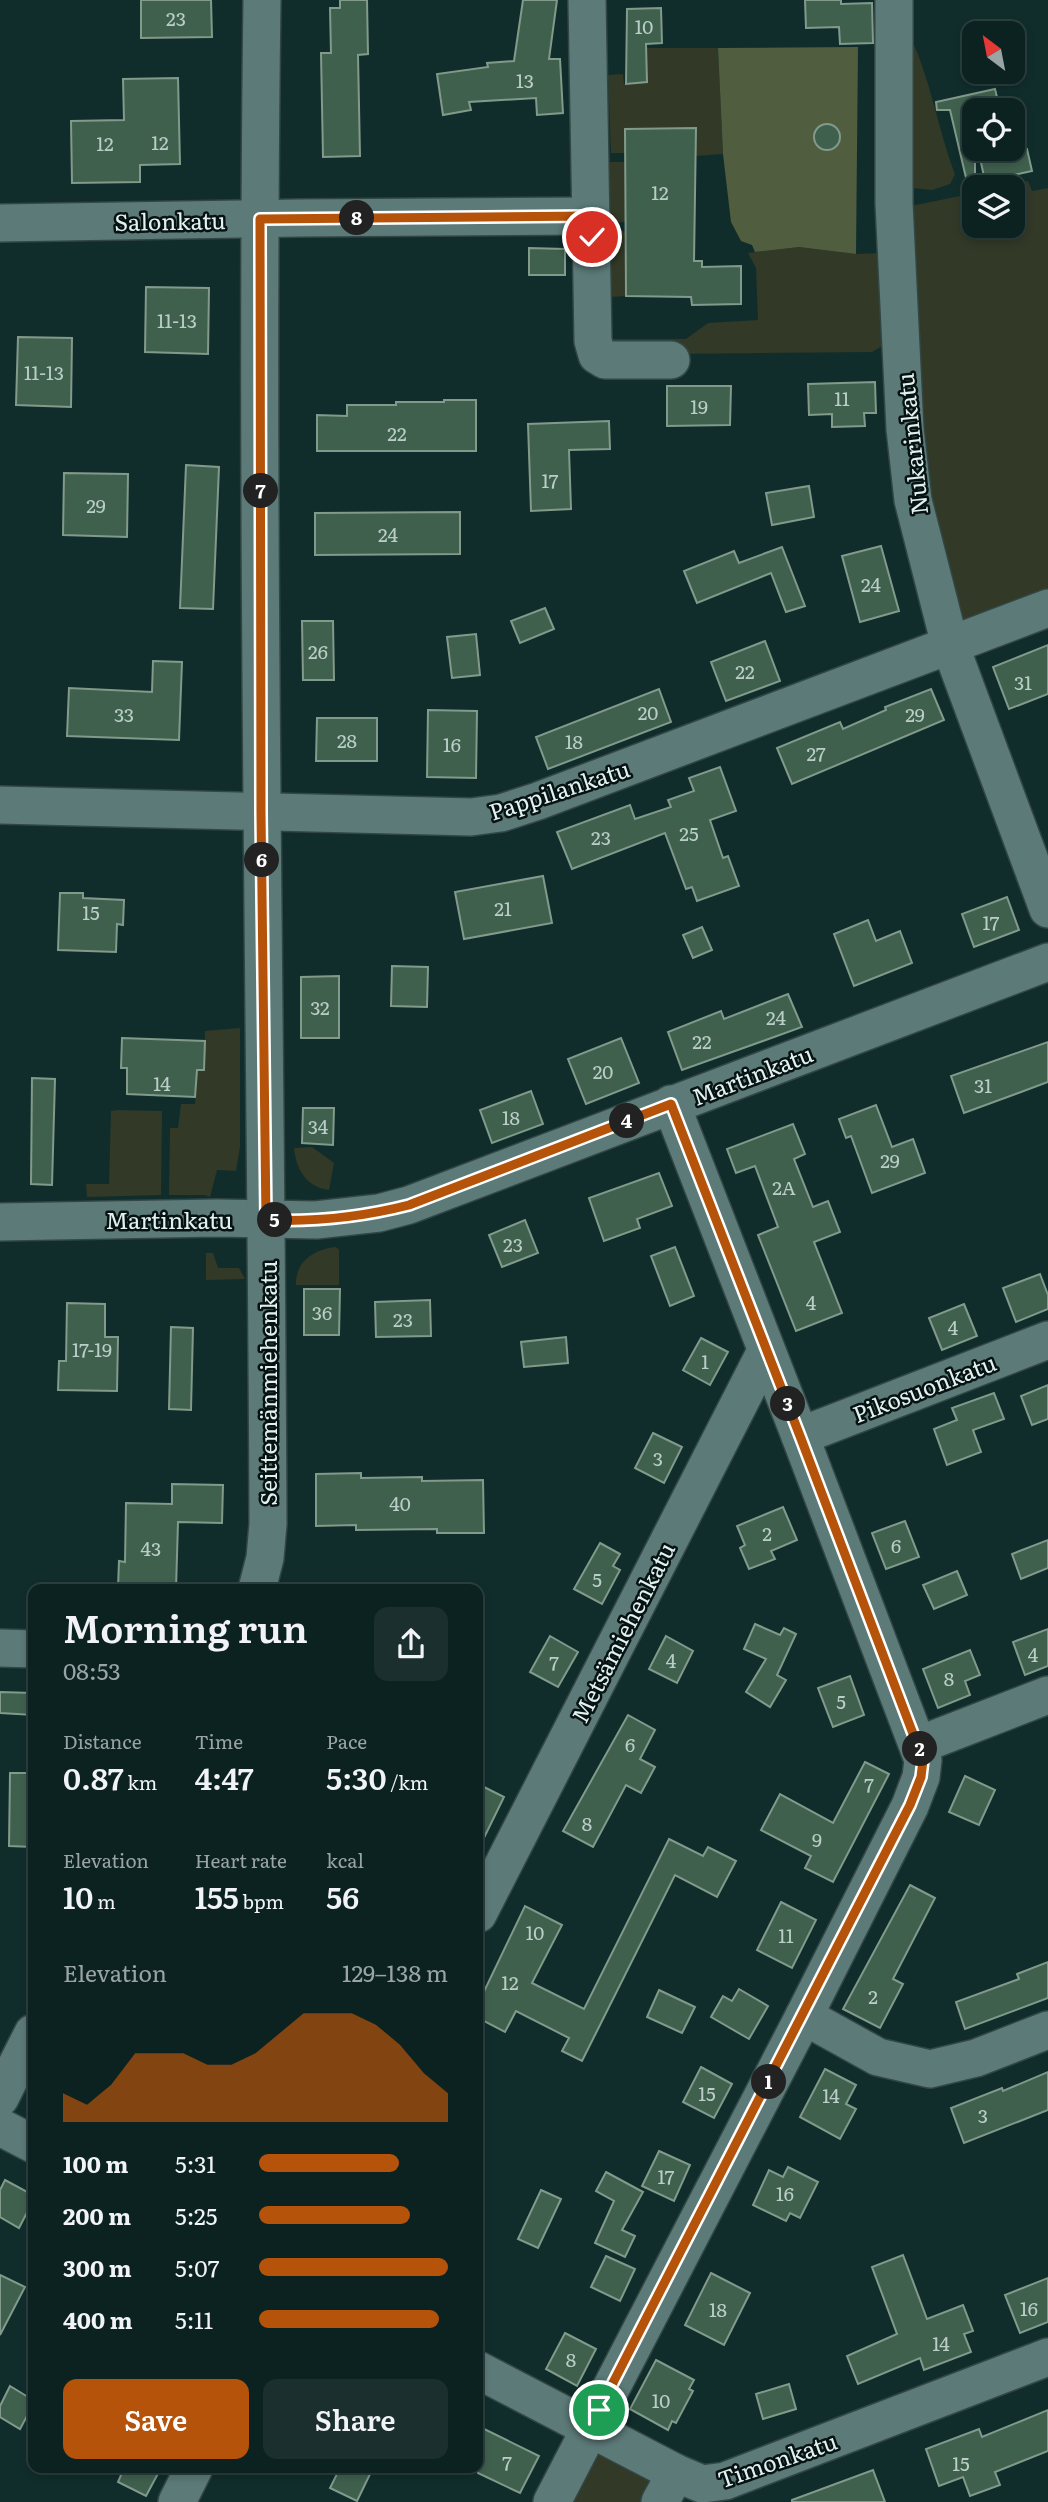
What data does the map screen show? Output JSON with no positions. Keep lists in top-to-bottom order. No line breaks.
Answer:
{"streets":{"street":["Salonkatu","Nukarinkatu","Pappilankatu","Martinkatu","Seittemänmiehenkatu","Pikosuonkatu","Metsämiehenkatu","Timonkatu"]},"crossings":[["Salonkatu","Seittemänmiehenkatu"],["Nukarinkatu","Pappilankatu"],["Pappilankatu","Seittemänmiehenkatu"],["Martinkatu","Seittemänmiehenkatu"]],"house_numbers":["23","10","13","12","12","12","11-13","11-13","11","19","22","17","29","24","24","26","22","31","20","33","29","28","18","16","27","25","23","21","15","17","32","24","22","20","14","31","18","34","29","2A","23","4","36","23","4","17-19","1","3","40","2","6","43","5","4","4","7","8","5","6","7","8","9","10","11","12","2","15","14","3","17","16","16","18","14","8","10","7","15"],"north":"top left","page":{"pins":["8","7","6","4","5","3","2","1"],"heading":["Morning run","08:53"],"stats":[["Distance","0.87 km"],["Time","4:47"],["Pace","5:30 /km"],["Elevation","10 m"],["Heart rate","155 bpm"],["kcal","56"]],"chart":["Elevation","129–138 m"],"list":[{"name":"100 m","note":"5:31"},{"name":"200 m","note":"5:25"},{"name":"300 m","note":"5:07"},{"name":"400 m","note":"5:11"}],"buttons":["Save","Share"]}}
